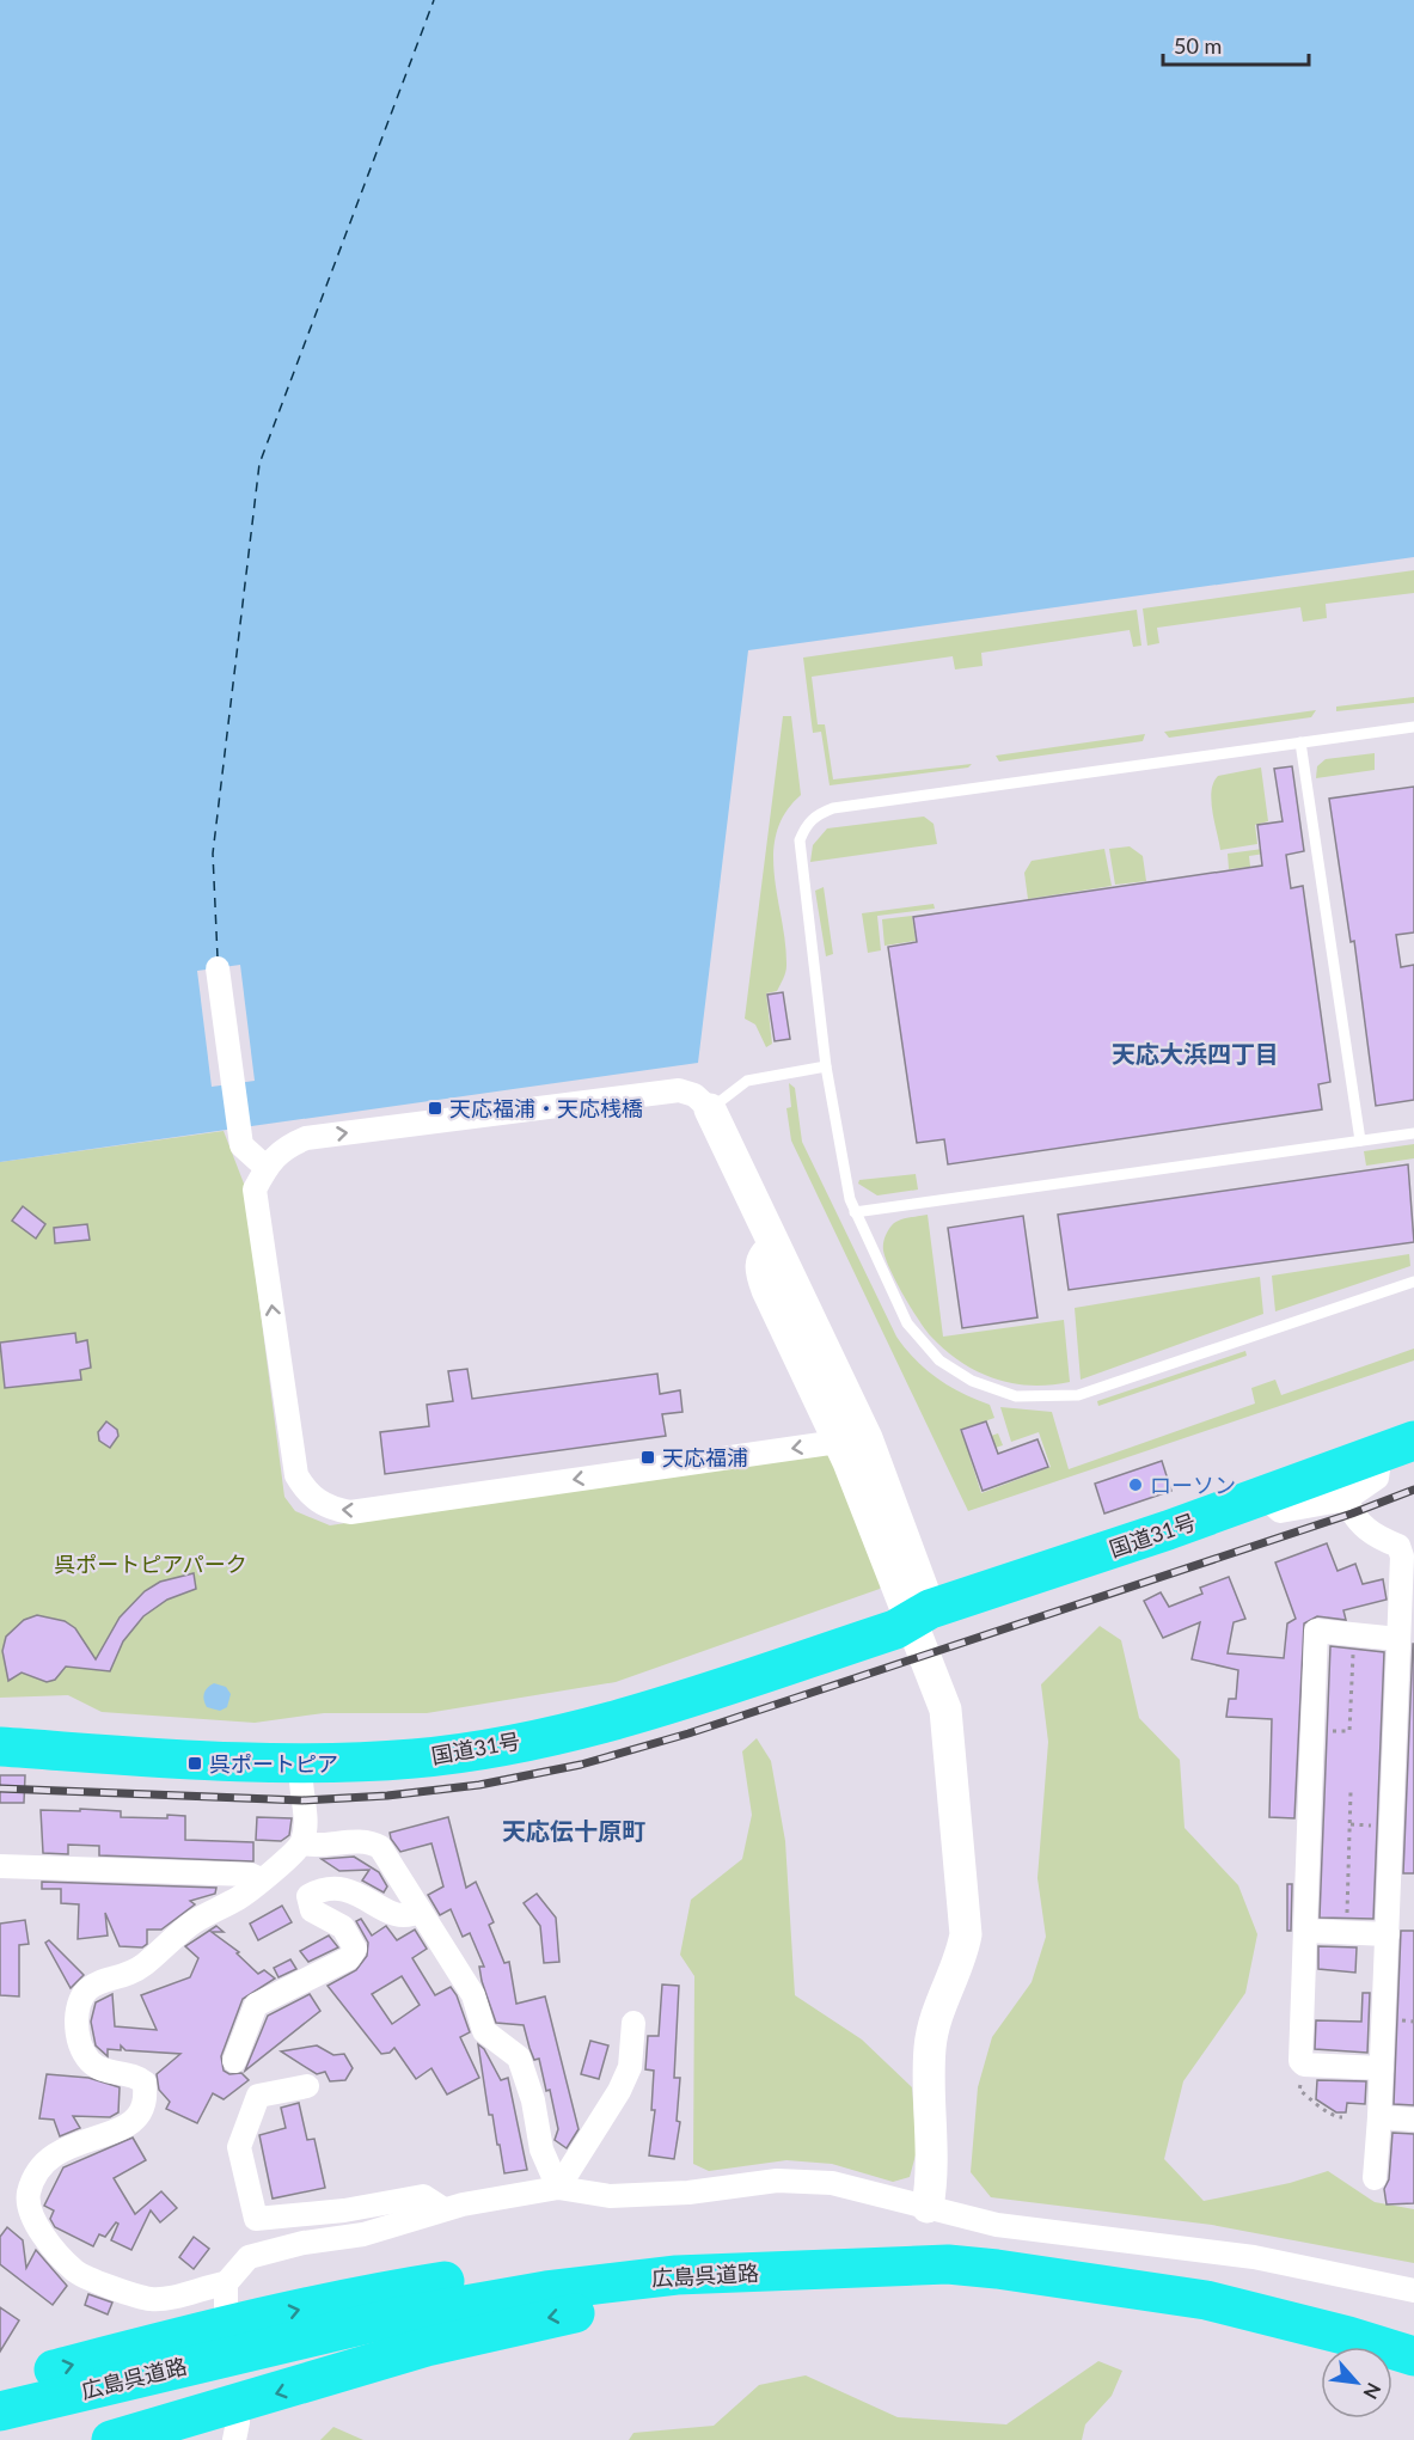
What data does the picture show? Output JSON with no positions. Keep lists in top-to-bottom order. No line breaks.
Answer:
{"streets":{"highway":["国道31号","広島呉道路"]},"districts":["天応大浜四丁目","天応伝十原町"],"parks":["呉ポートピアパーク"],"places":{"transit":["天応福浦・天応桟橋","天応福浦","呉ポートピア"],"other":["ローソン"]},"scale_bar":"50 m","north":"bottom right"}
